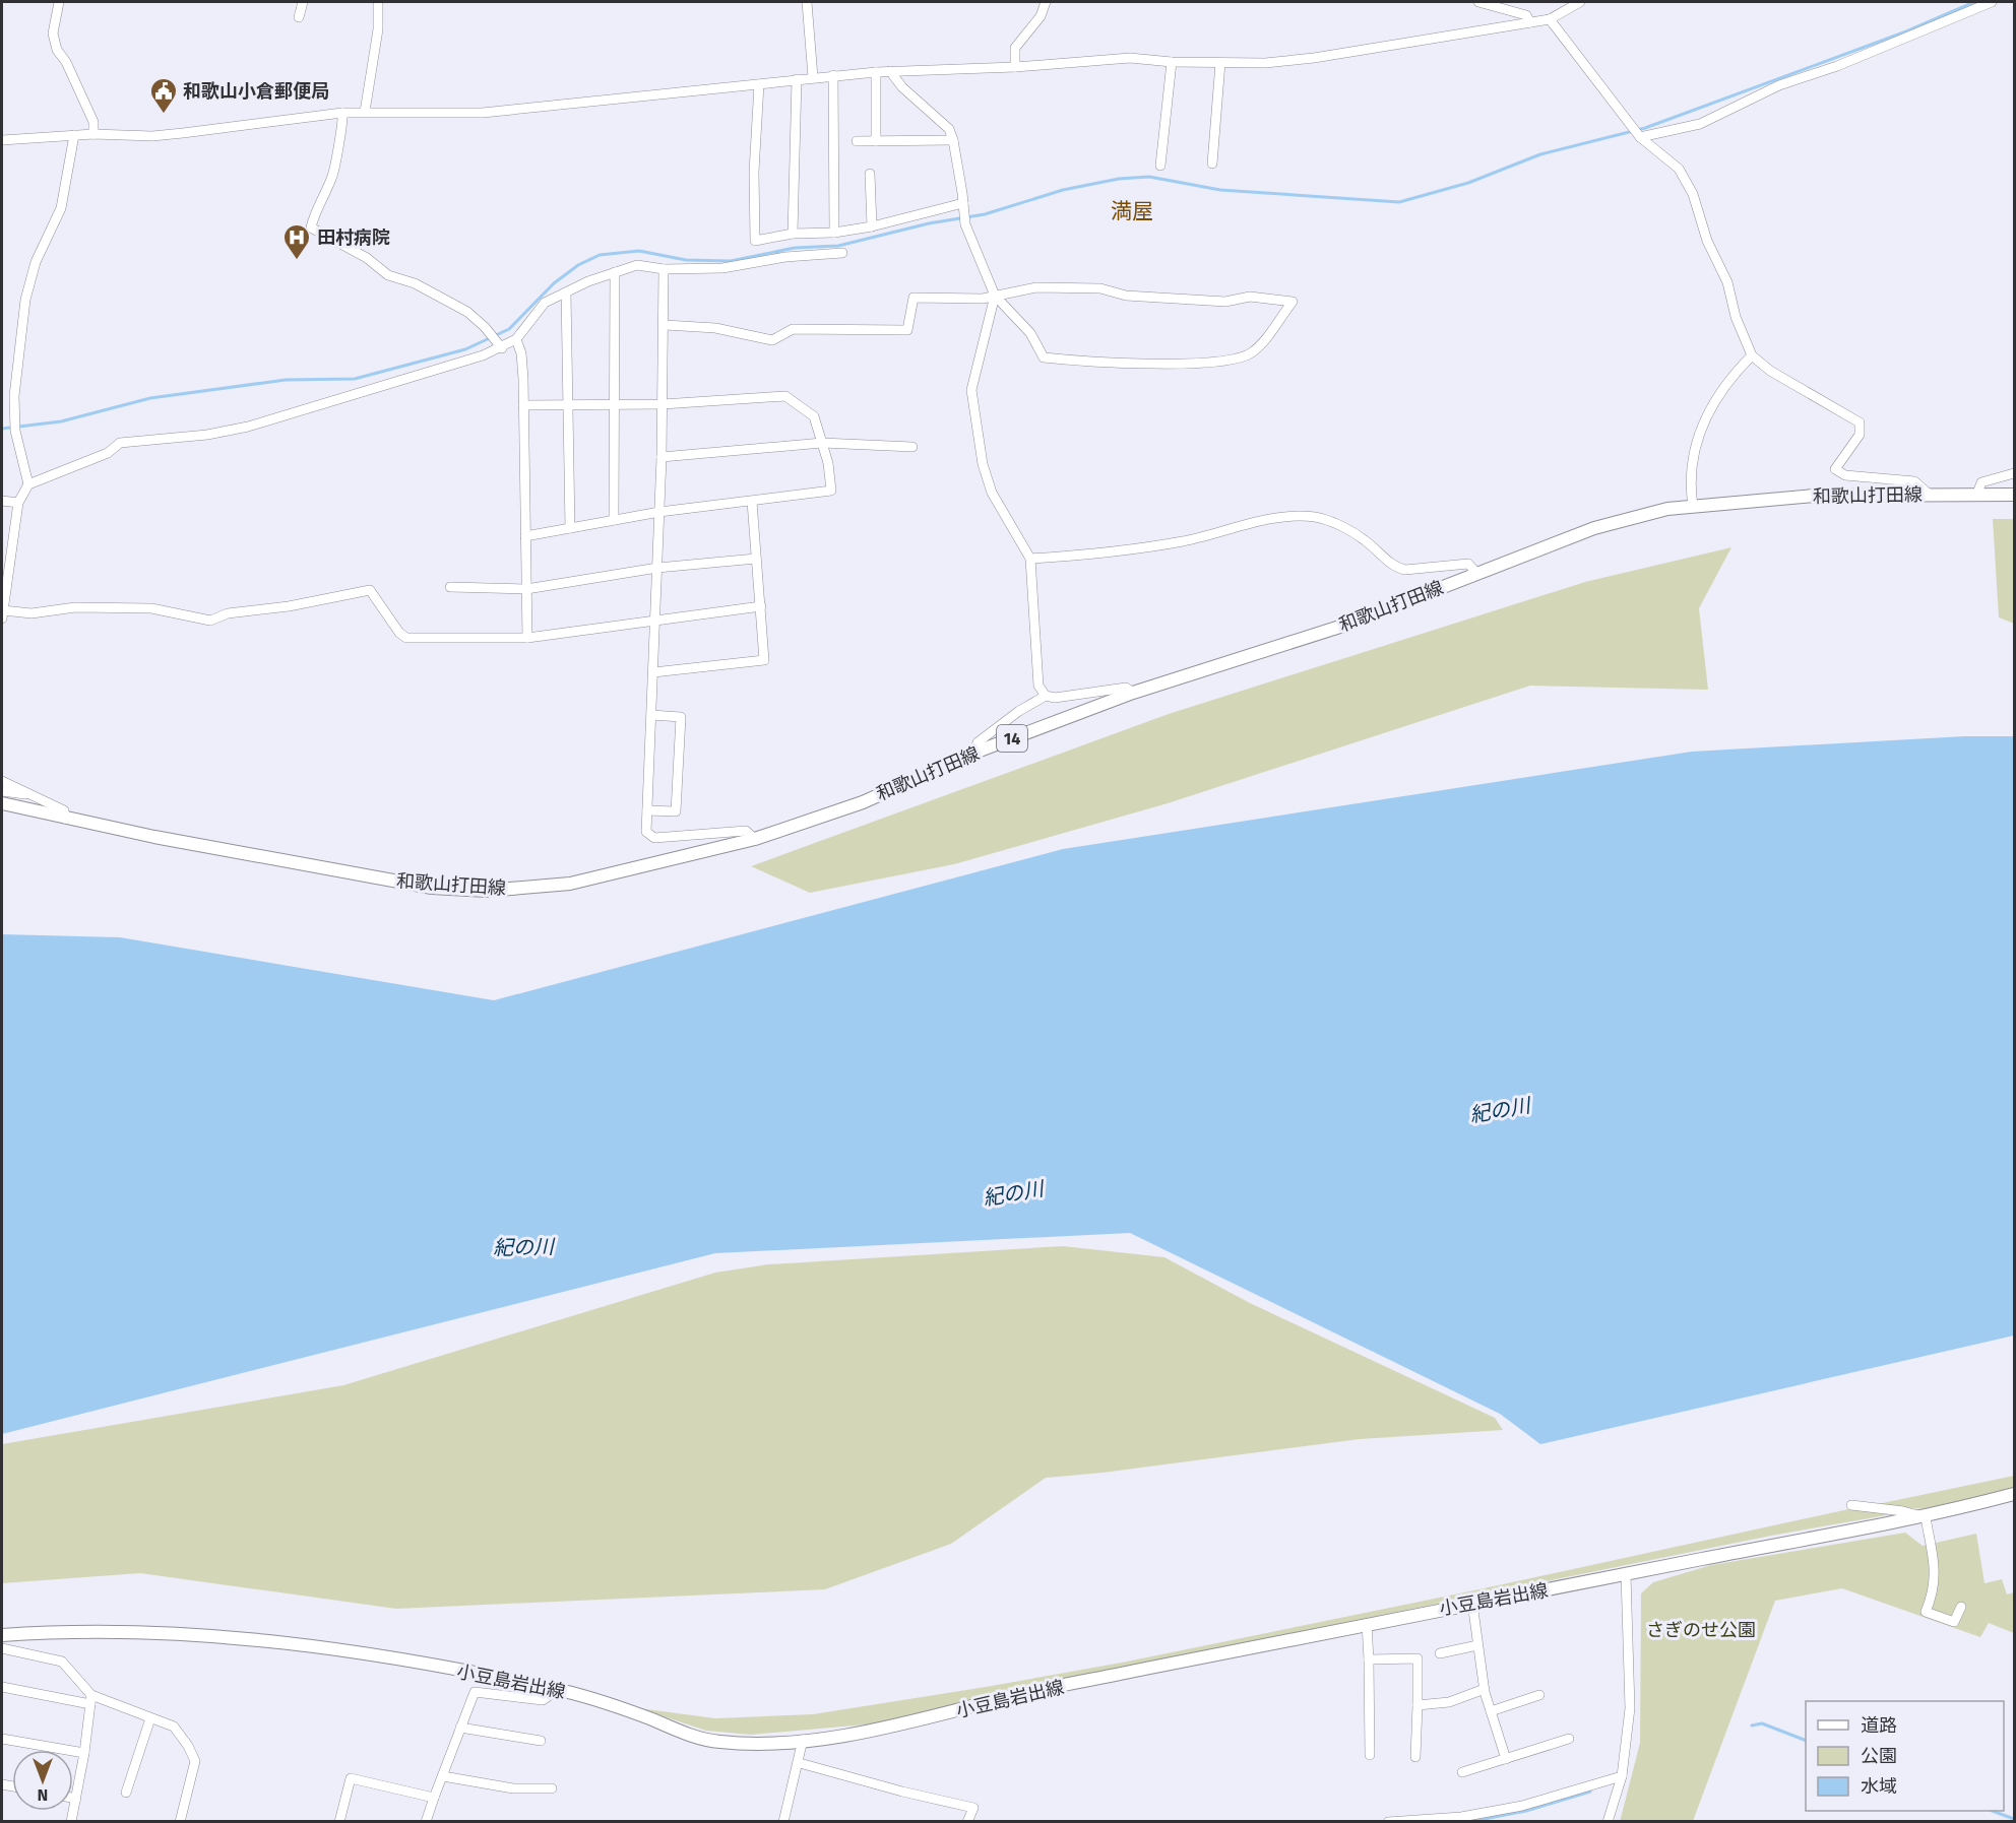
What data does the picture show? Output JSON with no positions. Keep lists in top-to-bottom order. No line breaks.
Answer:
{"streets":{"main road":["和歌山打田線","14","小豆島岩出線"]},"districts":["満屋"],"water":["紀の川"],"parks":["さぎのせ公園"],"places":{"public building":["和歌山小倉郵便局"],"hospital":["田村病院"]},"legend":["道路","公園","水域"],"north":"bottom"}
